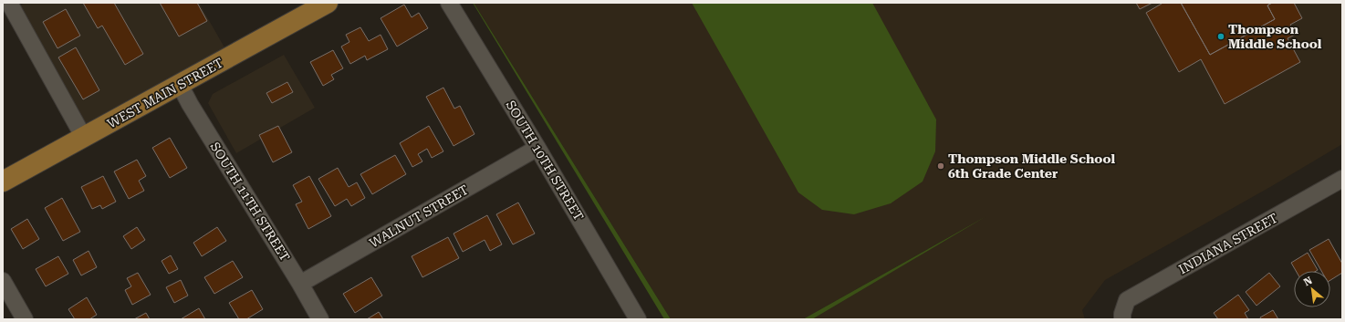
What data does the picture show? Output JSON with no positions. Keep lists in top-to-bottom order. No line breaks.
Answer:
{"streets":{"main road":["WEST MAIN STREET"],"street":["SOUTH 10TH STREET","SOUTH 11TH STREET","WALNUT STREET","INDIANA STREET"]},"crossings":[["WEST MAIN STREET","SOUTH 11TH STREET"],["SOUTH 10TH STREET","WALNUT STREET"],["SOUTH 11TH STREET","WALNUT STREET"]],"places":["Thompson Middle School","Thompson Middle School 6th Grade Center"],"north":"top left"}
